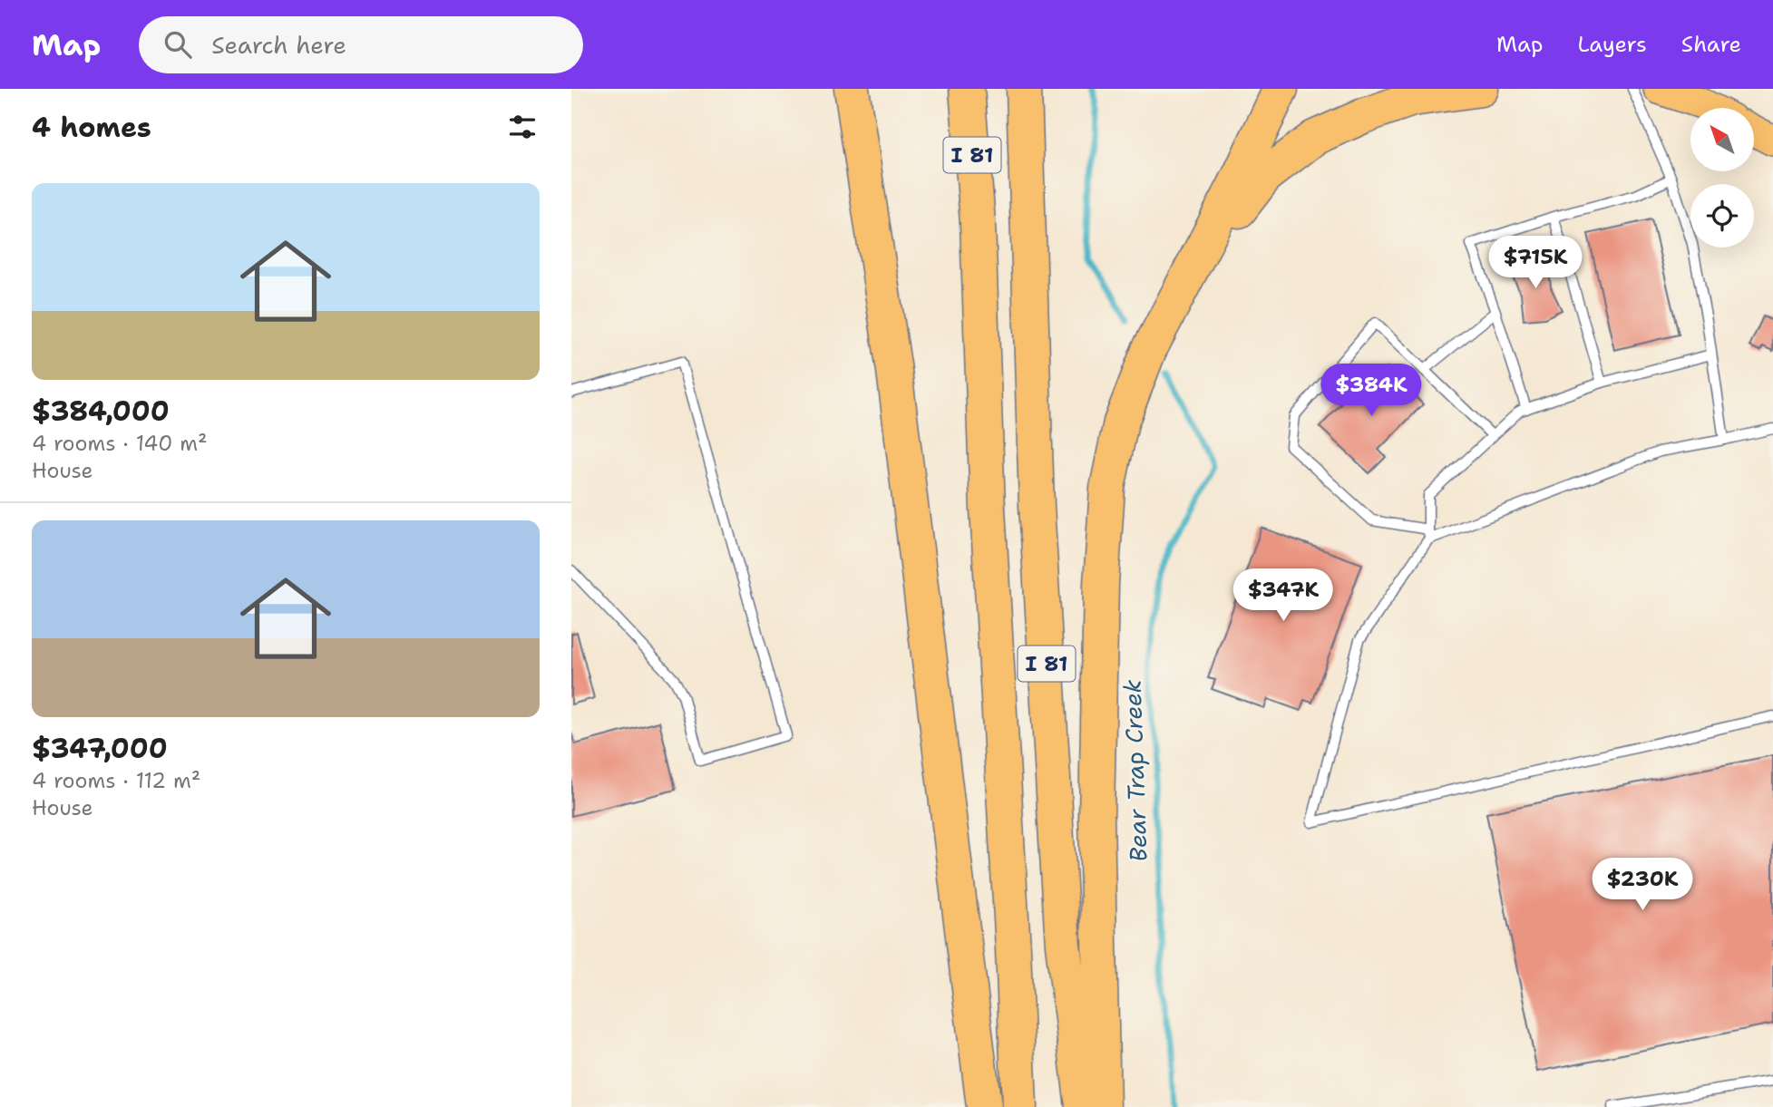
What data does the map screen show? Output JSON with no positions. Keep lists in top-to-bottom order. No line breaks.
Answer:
{"streets":{"highway":["I 81"]},"water":["Bear Trap Creek"],"north":"top left","page":{"header":"Map","search":"Search here","nav":["Map","Layers","Share"],"heading":"4 homes","list":[{"name":"$384,000","note":"4 rooms · 140 m² · House"},{"name":"$347,000","note":"4 rooms · 112 m² · House"}],"price":["$715K","$384K","$347K","$230K"]}}
